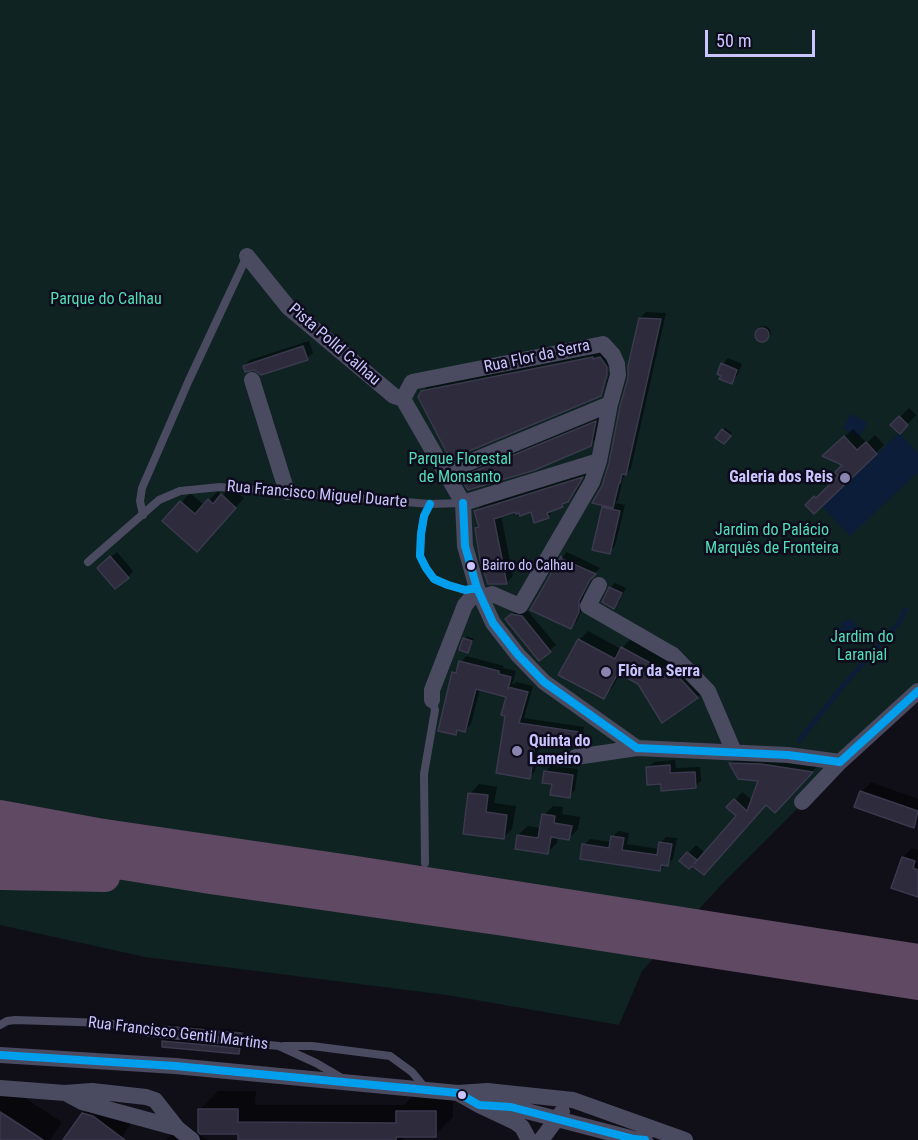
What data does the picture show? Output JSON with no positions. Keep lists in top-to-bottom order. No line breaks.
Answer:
{"streets":{"street":["Pista Polld Calhau","Rua Flor da Serra","Rua Francisco Miguel Duarte","Rua Francisco Gentil Martins"]},"crossings":[["Pista Polld Calhau","Rua Flor da Serra"],["Rua Flor da Serra","Rua Francisco Miguel Duarte"]],"parks":["Parque do Calhau","Parque Florestal de Monsanto","Jardim do Palácio Marquês de Fronteira","Jardim do Laranjal"],"places":["Galeria dos Reis","Bairro do Calhau","Flôr da Serra","Quinta do Lameiro"],"scale_bar":"50 m"}
